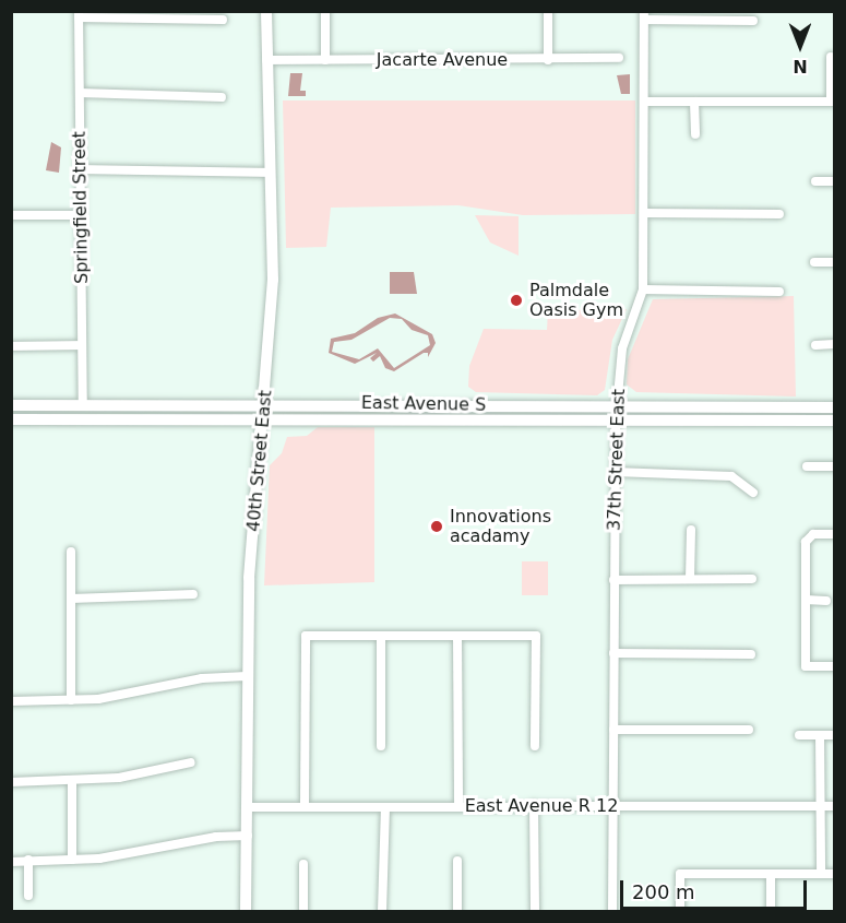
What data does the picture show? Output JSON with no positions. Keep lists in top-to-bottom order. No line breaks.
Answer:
{"streets":{"main road":["East Avenue S","40th Street East"],"street":["Jacarte Avenue","Springfield Street","37th Street East","East Avenue R 12"]},"crossings":[["Jacarte Avenue","40th Street East"],["Springfield Street","East Avenue S"],["East Avenue S","37th Street East"],["East Avenue S","40th Street East"],["37th Street East","East Avenue R 12"],["40th Street East","East Avenue R 12"]],"places":["Palmdale Oasis Gym","Innovations acadamy"],"scale_bar":"200 m","north":"bottom"}
